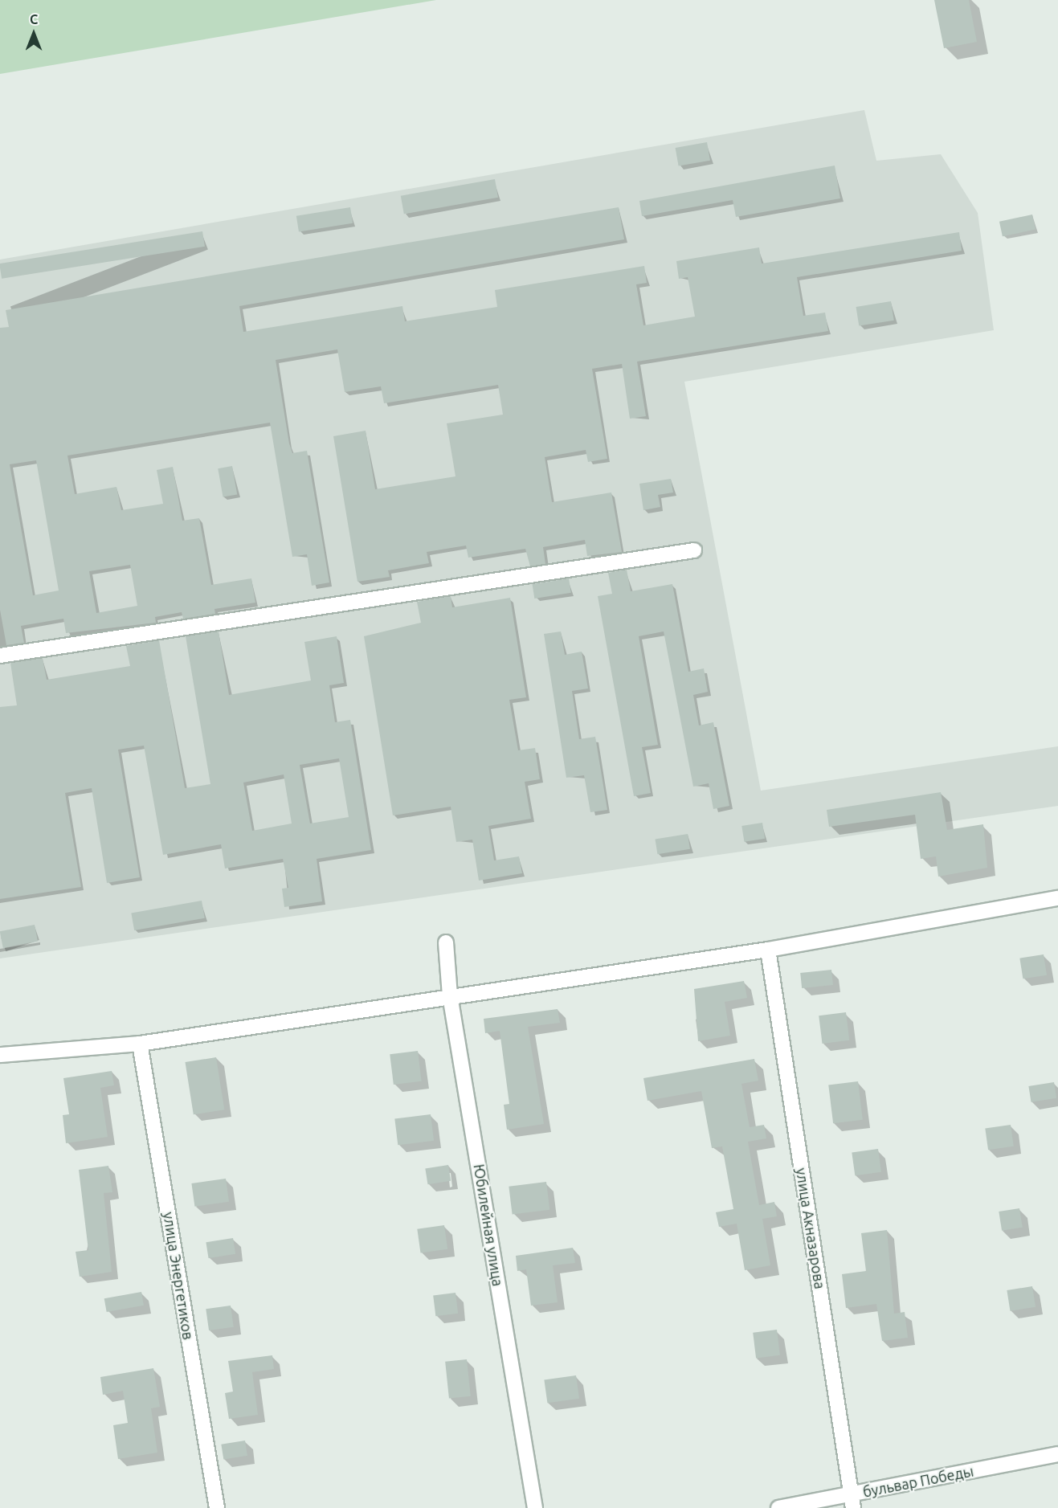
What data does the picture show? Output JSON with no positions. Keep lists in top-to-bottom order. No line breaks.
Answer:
{"streets":{"street":["Юбилейная улица","улица Акназарова","улица Энергетиков","бульвар Победы"]},"crossings":[["улица Акназарова","бульвар Победы"]],"north":"top"}
